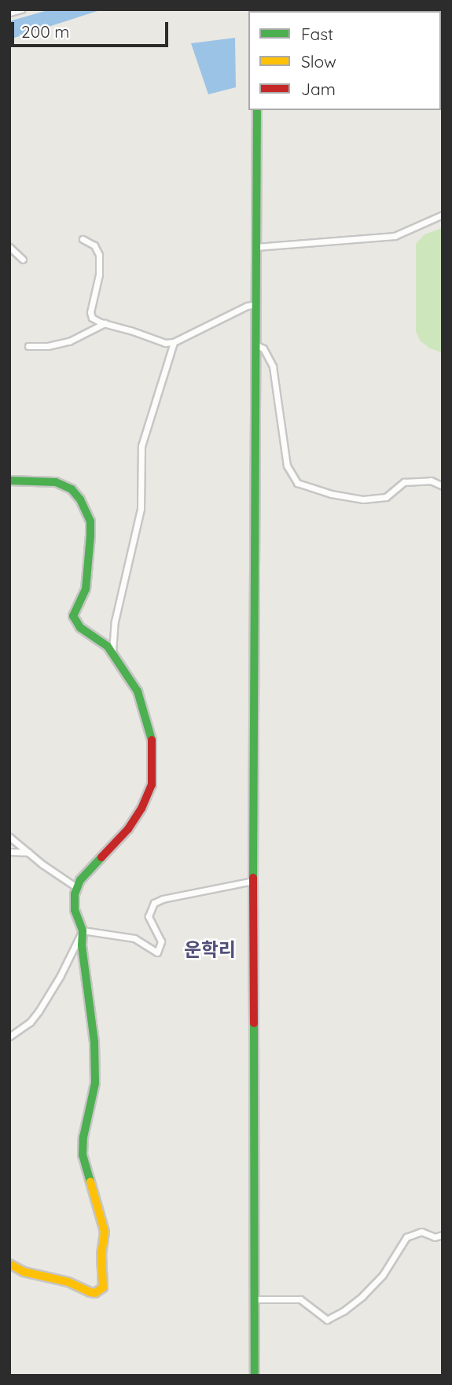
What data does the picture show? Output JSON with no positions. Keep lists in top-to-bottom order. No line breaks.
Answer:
{"districts":["운학리"],"legend":["Fast","Slow","Jam"],"scale_bar":"200 m"}
